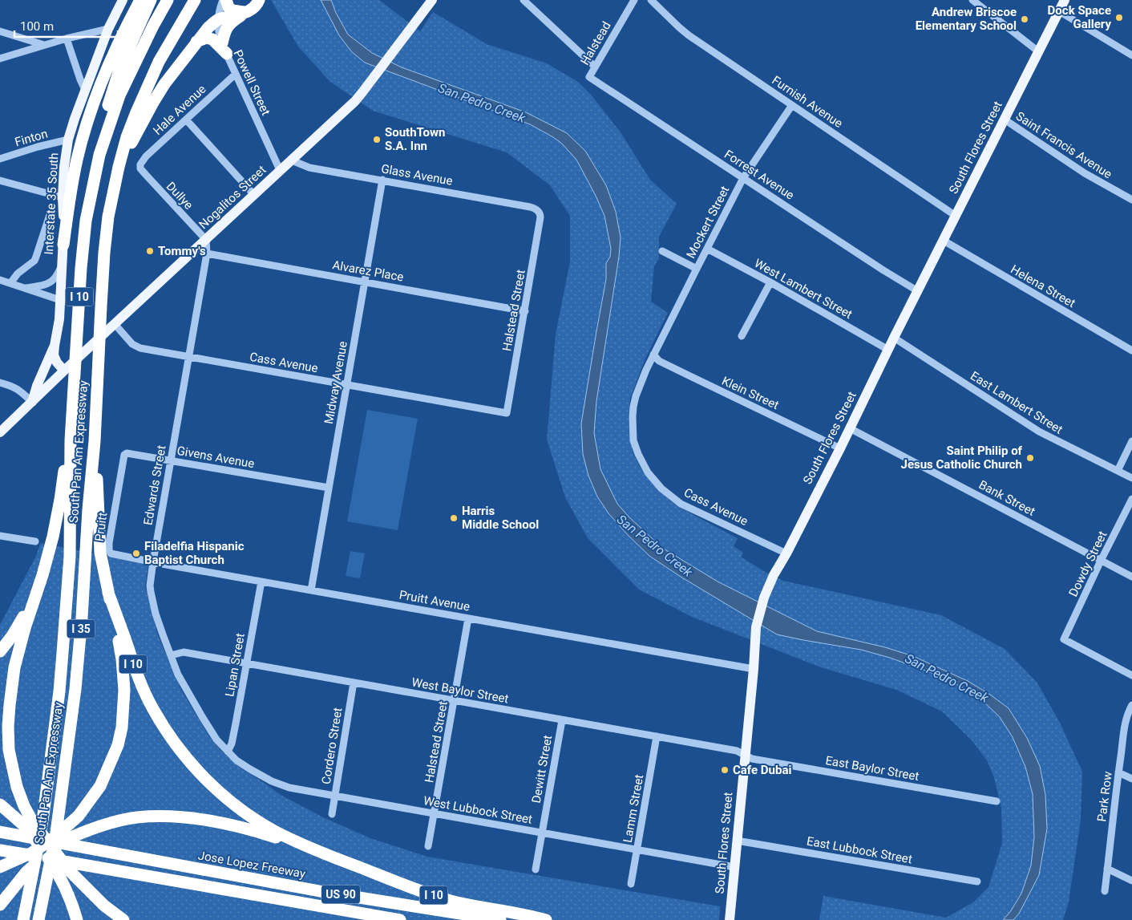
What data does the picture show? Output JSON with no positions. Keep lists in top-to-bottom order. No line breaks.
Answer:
{"streets":{"highway":["I 10","South Pan Am Expressway","I 35","Jose Lopez Freeway","US 90"],"main road":["South Flores Street","Nogalitos Street","Interstate 35 South"],"street":["Halstead","Powell Street","Furnish Avenue","Hale Avenue","Finton","Saint Francis Avenue","Glass Avenue","Forrest Avenue","Dullye","Mockert Street","Alvarez Place","Helena Street","West Lambert Street","Halstead Street","Cass Avenue","Midway Avenue","Klein Street","East Lambert Street","Givens Avenue","Edwards Street","Bank Street","Pruitt","Dowdy Street","Pruitt Avenue","Lipan Street","West Baylor Street","Cordero Street","East Baylor Street","Dewitt Street","Park Row","Lamm Street","West Lubbock Street","East Lubbock Street"]},"crossings":[["Halstead","Forrest Avenue"],["Powell Street","Hale Avenue"],["Powell Street","Nogalitos Street"],["Furnish Avenue","South Flores Street"],["Furnish Avenue","Mockert Street"],["Hale Avenue","Dullye"],["Finton","Interstate 35 South"],["Saint Francis Avenue","South Flores Street"],["South Flores Street","Forrest Avenue"],["South Flores Street","Helena Street"],["South Flores Street","West Lambert Street"],["South Flores Street","Cass Avenue"],["South Flores Street","Klein Street"],["South Flores Street","East Lambert Street"],["South Flores Street","Bank Street"],["South Flores Street","Pruitt Avenue"],["South Flores Street","West Baylor Street"],["South Flores Street","East Baylor Street"],["South Flores Street","West Lubbock Street"],["South Flores Street","East Lubbock Street"],["Glass Avenue","Nogalitos Street"],["Glass Avenue","Halstead Street"],["Glass Avenue","Midway Avenue"],["Forrest Avenue","Mockert Street"],["Dullye","Nogalitos Street"],["Dullye","Edwards Street"],["Nogalitos Street","Interstate 35 South"],["Nogalitos Street","Cass Avenue"],["Nogalitos Street","Edwards Street"],["Mockert Street","West Lambert Street"],["Mockert Street","Cass Avenue"],["Mockert Street","Klein Street"],["Alvarez Place","Halstead Street"],["Alvarez Place","Midway Avenue"],["Alvarez Place","Edwards Street"],["I 10","South Pan Am Expressway"],["Halstead Street","Cass Avenue"],["Halstead Street","Pruitt Avenue"],["Halstead Street","West Baylor Street"],["Halstead Street","West Lubbock Street"],["Cass Avenue","Midway Avenue"],["Cass Avenue","Klein Street"],["Cass Avenue","Edwards Street"],["Midway Avenue","Givens Avenue"],["Midway Avenue","Pruitt Avenue"],["Givens Avenue","Edwards Street"],["Givens Avenue","Pruitt"],["Edwards Street","Pruitt Avenue"],["Edwards Street","Lipan Street"],["Edwards Street","West Baylor Street"],["Edwards Street","West Lubbock Street"],["Bank Street","Dowdy Street"],["Pruitt","Pruitt Avenue"],["Pruitt Avenue","Lipan Street"],["Lipan Street","West Baylor Street"],["Lipan Street","West Lubbock Street"],["West Baylor Street","Cordero Street"],["West Baylor Street","East Baylor Street"],["West Baylor Street","Dewitt Street"],["West Baylor Street","Lamm Street"],["Cordero Street","West Lubbock Street"],["Dewitt Street","West Lubbock Street"],["Lamm Street","West Lubbock Street"]],"water":["San Pedro Creek"],"places":["Dock Space Gallery","Andrew Briscoe Elementary School","SouthTown S.A. Inn","Tommy's","Saint Philip of Jesus Catholic Church","Harris Middle School","Filadelfia Hispanic Baptist Church","Cafe Dubai"],"scale_bar":"100 m"}
